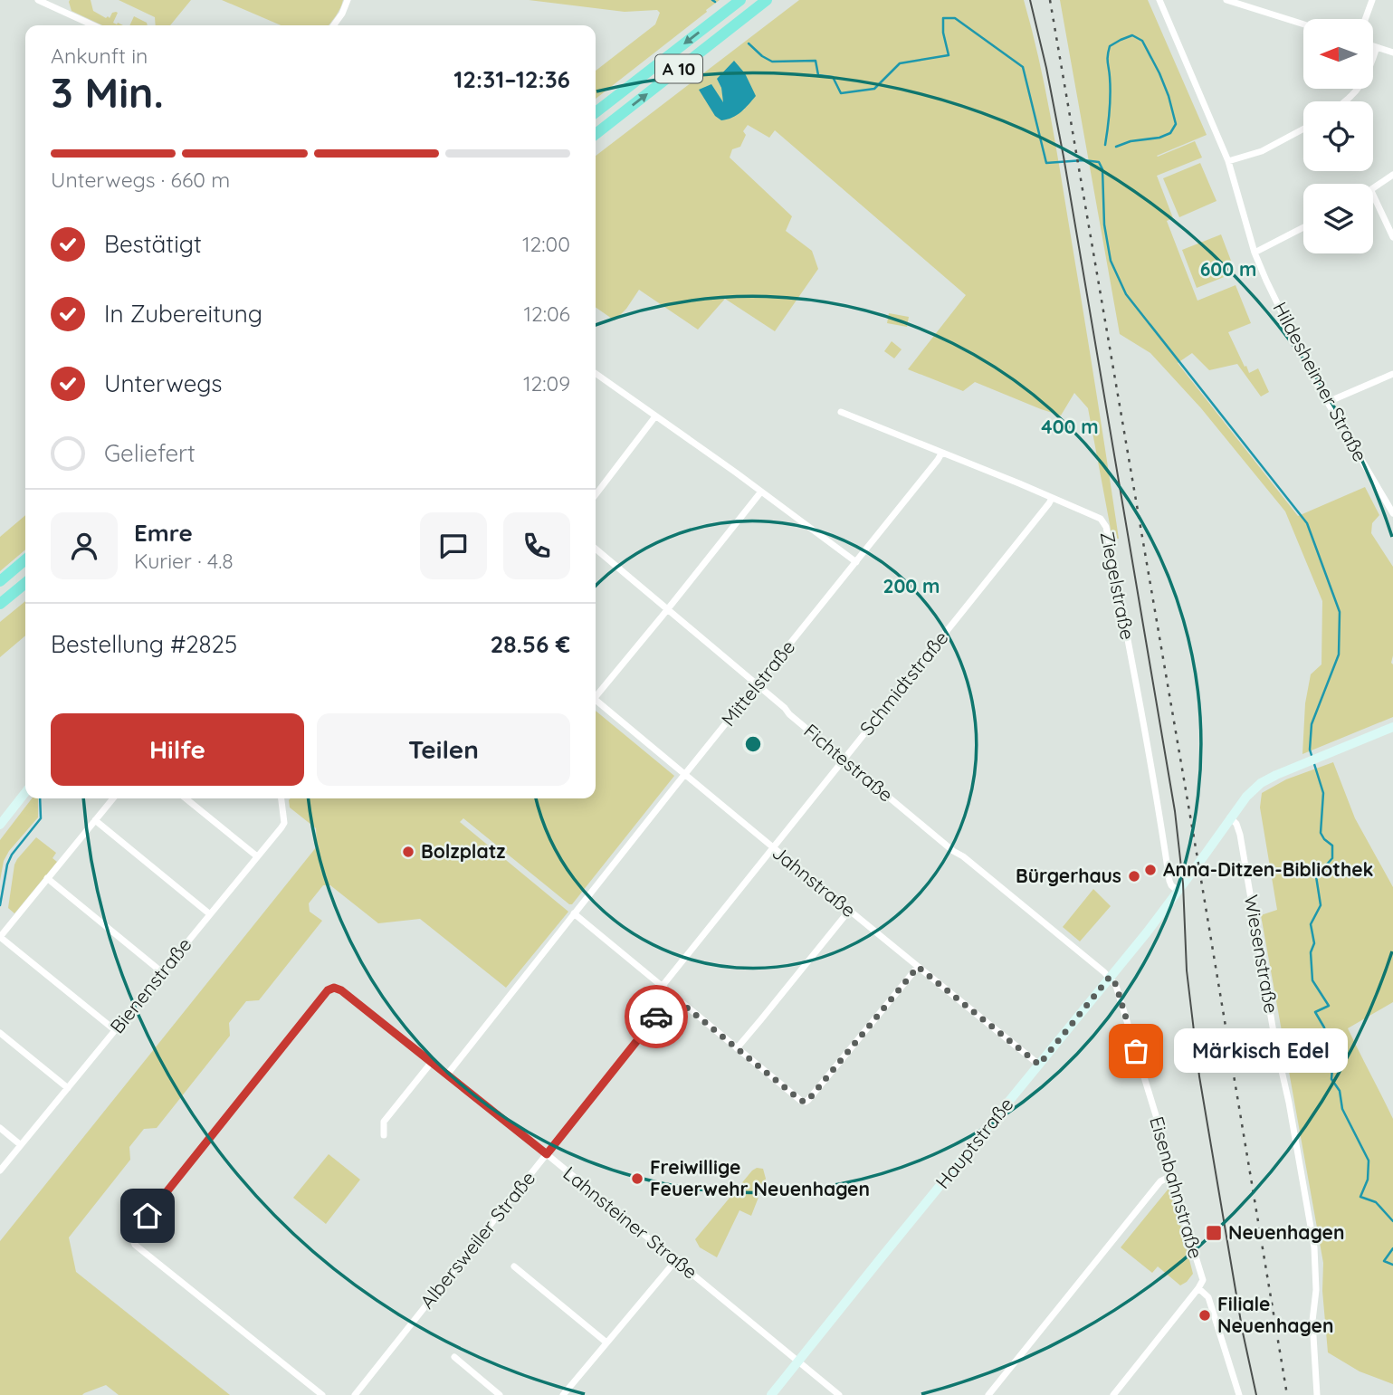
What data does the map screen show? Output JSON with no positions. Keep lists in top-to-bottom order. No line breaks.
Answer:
{"streets":{"highway":["A 10"],"main road":["Hauptstraße"],"street":["Hildesheimer Straße","Ziegelstraße","Mittelstraße","Schmidtstraße","Fichtestraße","Jahnstraße","Wiesenstraße","Bienenstraße","Eisenbahnstraße","Lahnsteiner Straße","Albersweiler Straße"]},"crossings":[["Ziegelstraße","Mittelstraße"],["Ziegelstraße","Schmidtstraße"],["Ziegelstraße","Hauptstraße"],["Mittelstraße","Fichtestraße"],["Mittelstraße","Jahnstraße"],["Mittelstraße","Lahnsteiner Straße"],["Schmidtstraße","Fichtestraße"],["Schmidtstraße","Jahnstraße"],["Fichtestraße","Hauptstraße"],["Fichtestraße","Eisenbahnstraße"],["Jahnstraße","Hauptstraße"],["Wiesenstraße","Hauptstraße"],["Hauptstraße","Eisenbahnstraße"],["Hauptstraße","Lahnsteiner Straße"],["Lahnsteiner Straße","Albersweiler Straße"]],"places":{"other":["Bolzplatz","Anna-Ditzen-Bibliothek","Bürgerhaus","Märkisch Edel","Freiwillige Feuerwehr Neuenhagen","Filiale Neuenhagen"],"transit":["Neuenhagen"]},"north":"left","page":{"heading":["3 Min.","Ankunft in","12:31–12:36"],"panel":["Emre","Kurier · 4.8","Bestellung #2825","28.56 €"],"bar":"Unterwegs · 660 m","list":[["Bestätigt","12:00"],["In Zubereitung","12:06"],["Unterwegs","12:09"],"Geliefert"],"buttons":["Hilfe","Teilen"],"bubble":"Märkisch Edel"},"rings":["600 m","400 m","200 m"]}
